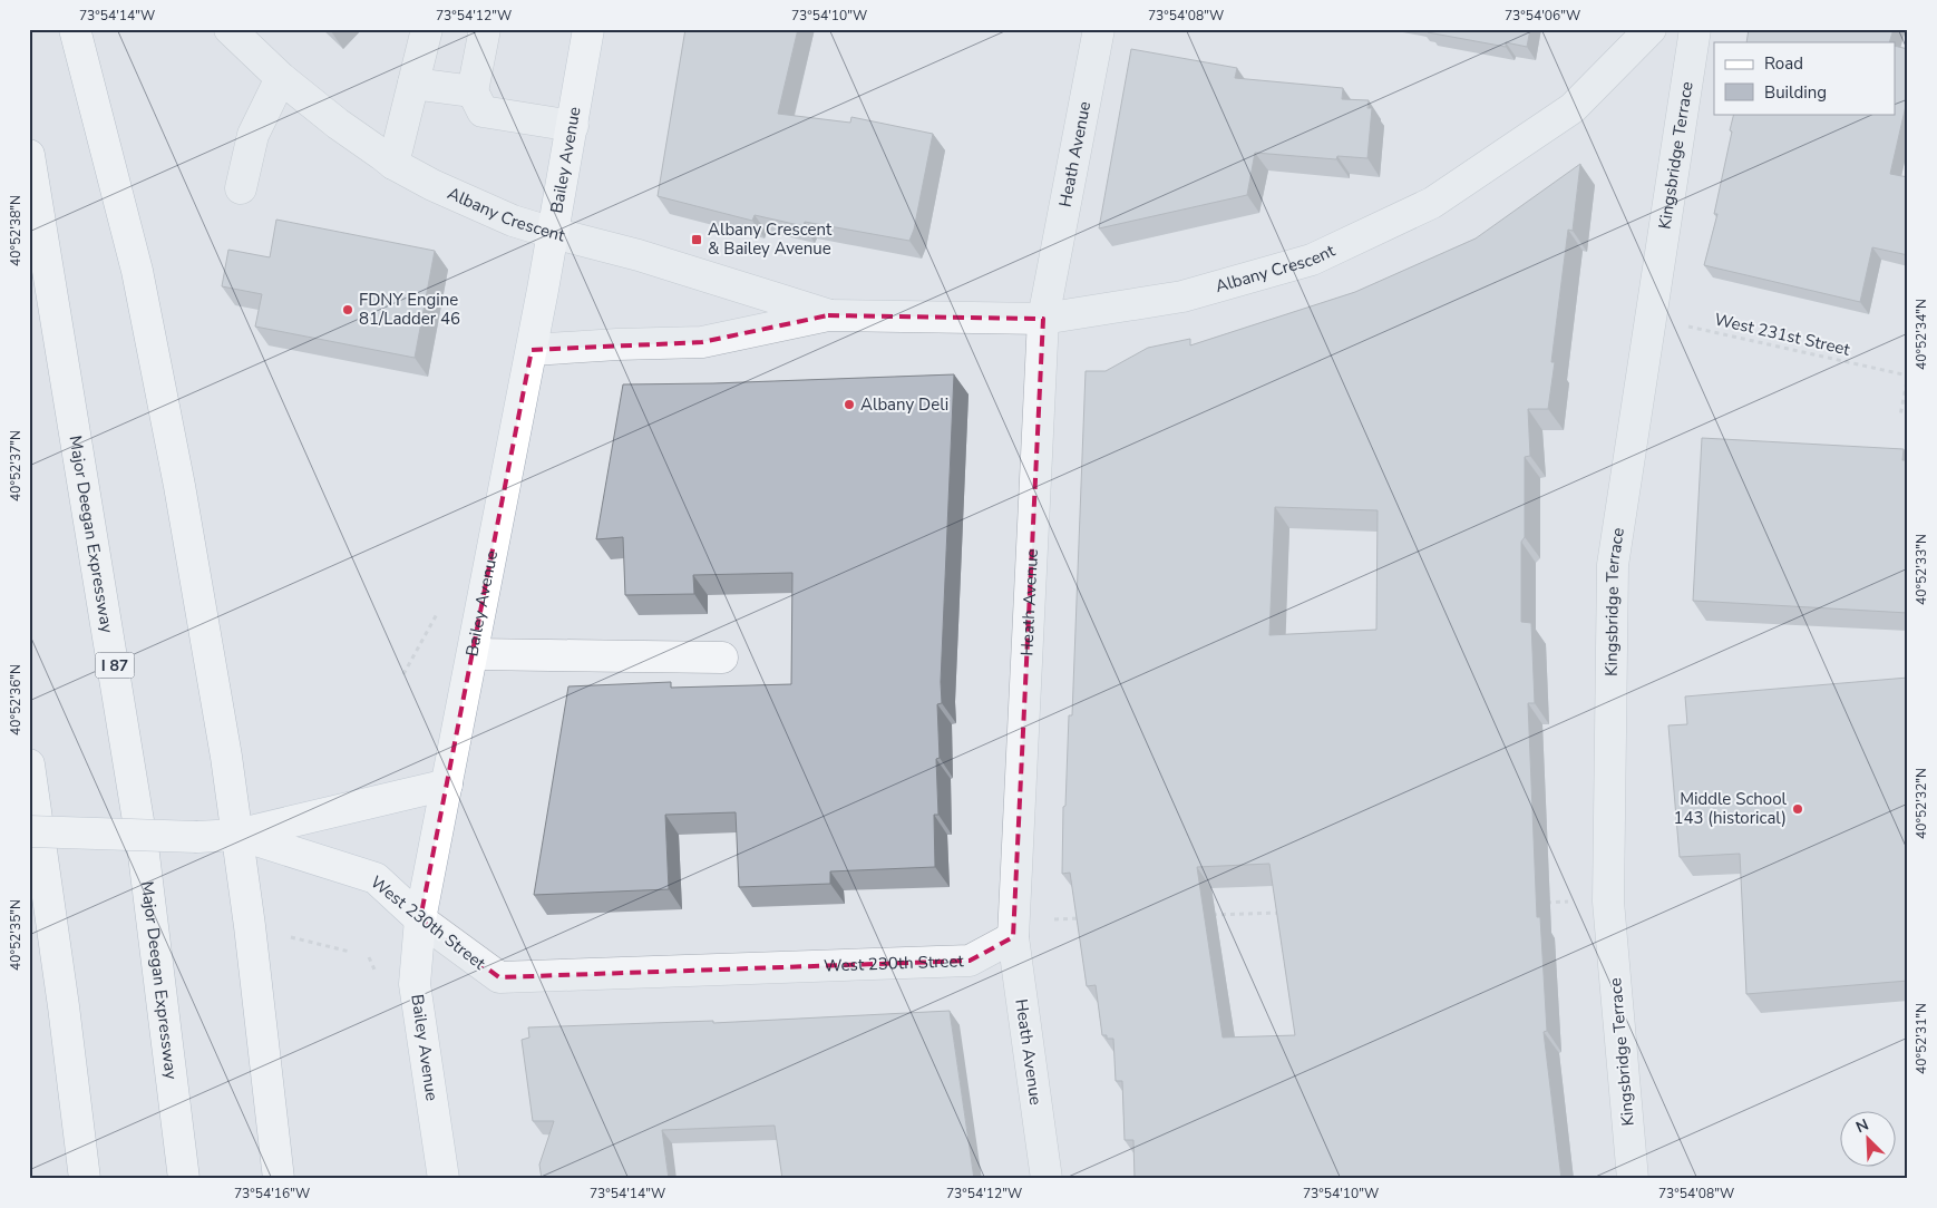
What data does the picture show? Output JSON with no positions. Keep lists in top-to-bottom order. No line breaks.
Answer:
{"streets":{"main road":["Bailey Avenue","Major Deegan Expressway","I 87","West 230th Street"],"street":["Heath Avenue","Kingsbridge Terrace","Albany Crescent"],"path":["West 231st Street"]},"crossings":[["Heath Avenue","Albany Crescent"],["Heath Avenue","West 230th Street"],["Kingsbridge Terrace","West 231st Street"],["Bailey Avenue","Albany Crescent"],["Bailey Avenue","West 230th Street"]],"places":{"transit":["Albany Crescent & Bailey Avenue"],"other":["FDNY Engine 81/Ladder 46","Albany Deli","Middle School 143 (historical)"]},"legend":["Road","Building"],"north":"top left","coordinates":["73°54'14\"W","73°54'12\"W","73°54'10\"W","73°54'08\"W","73°54'06\"W","40°52'38\"N","40°52'34\"N","40°52'37\"N","40°52'33\"N","40°52'36\"N","40°52'32\"N","40°52'35\"N","40°52'31\"N","73°54'16\"W"]}
